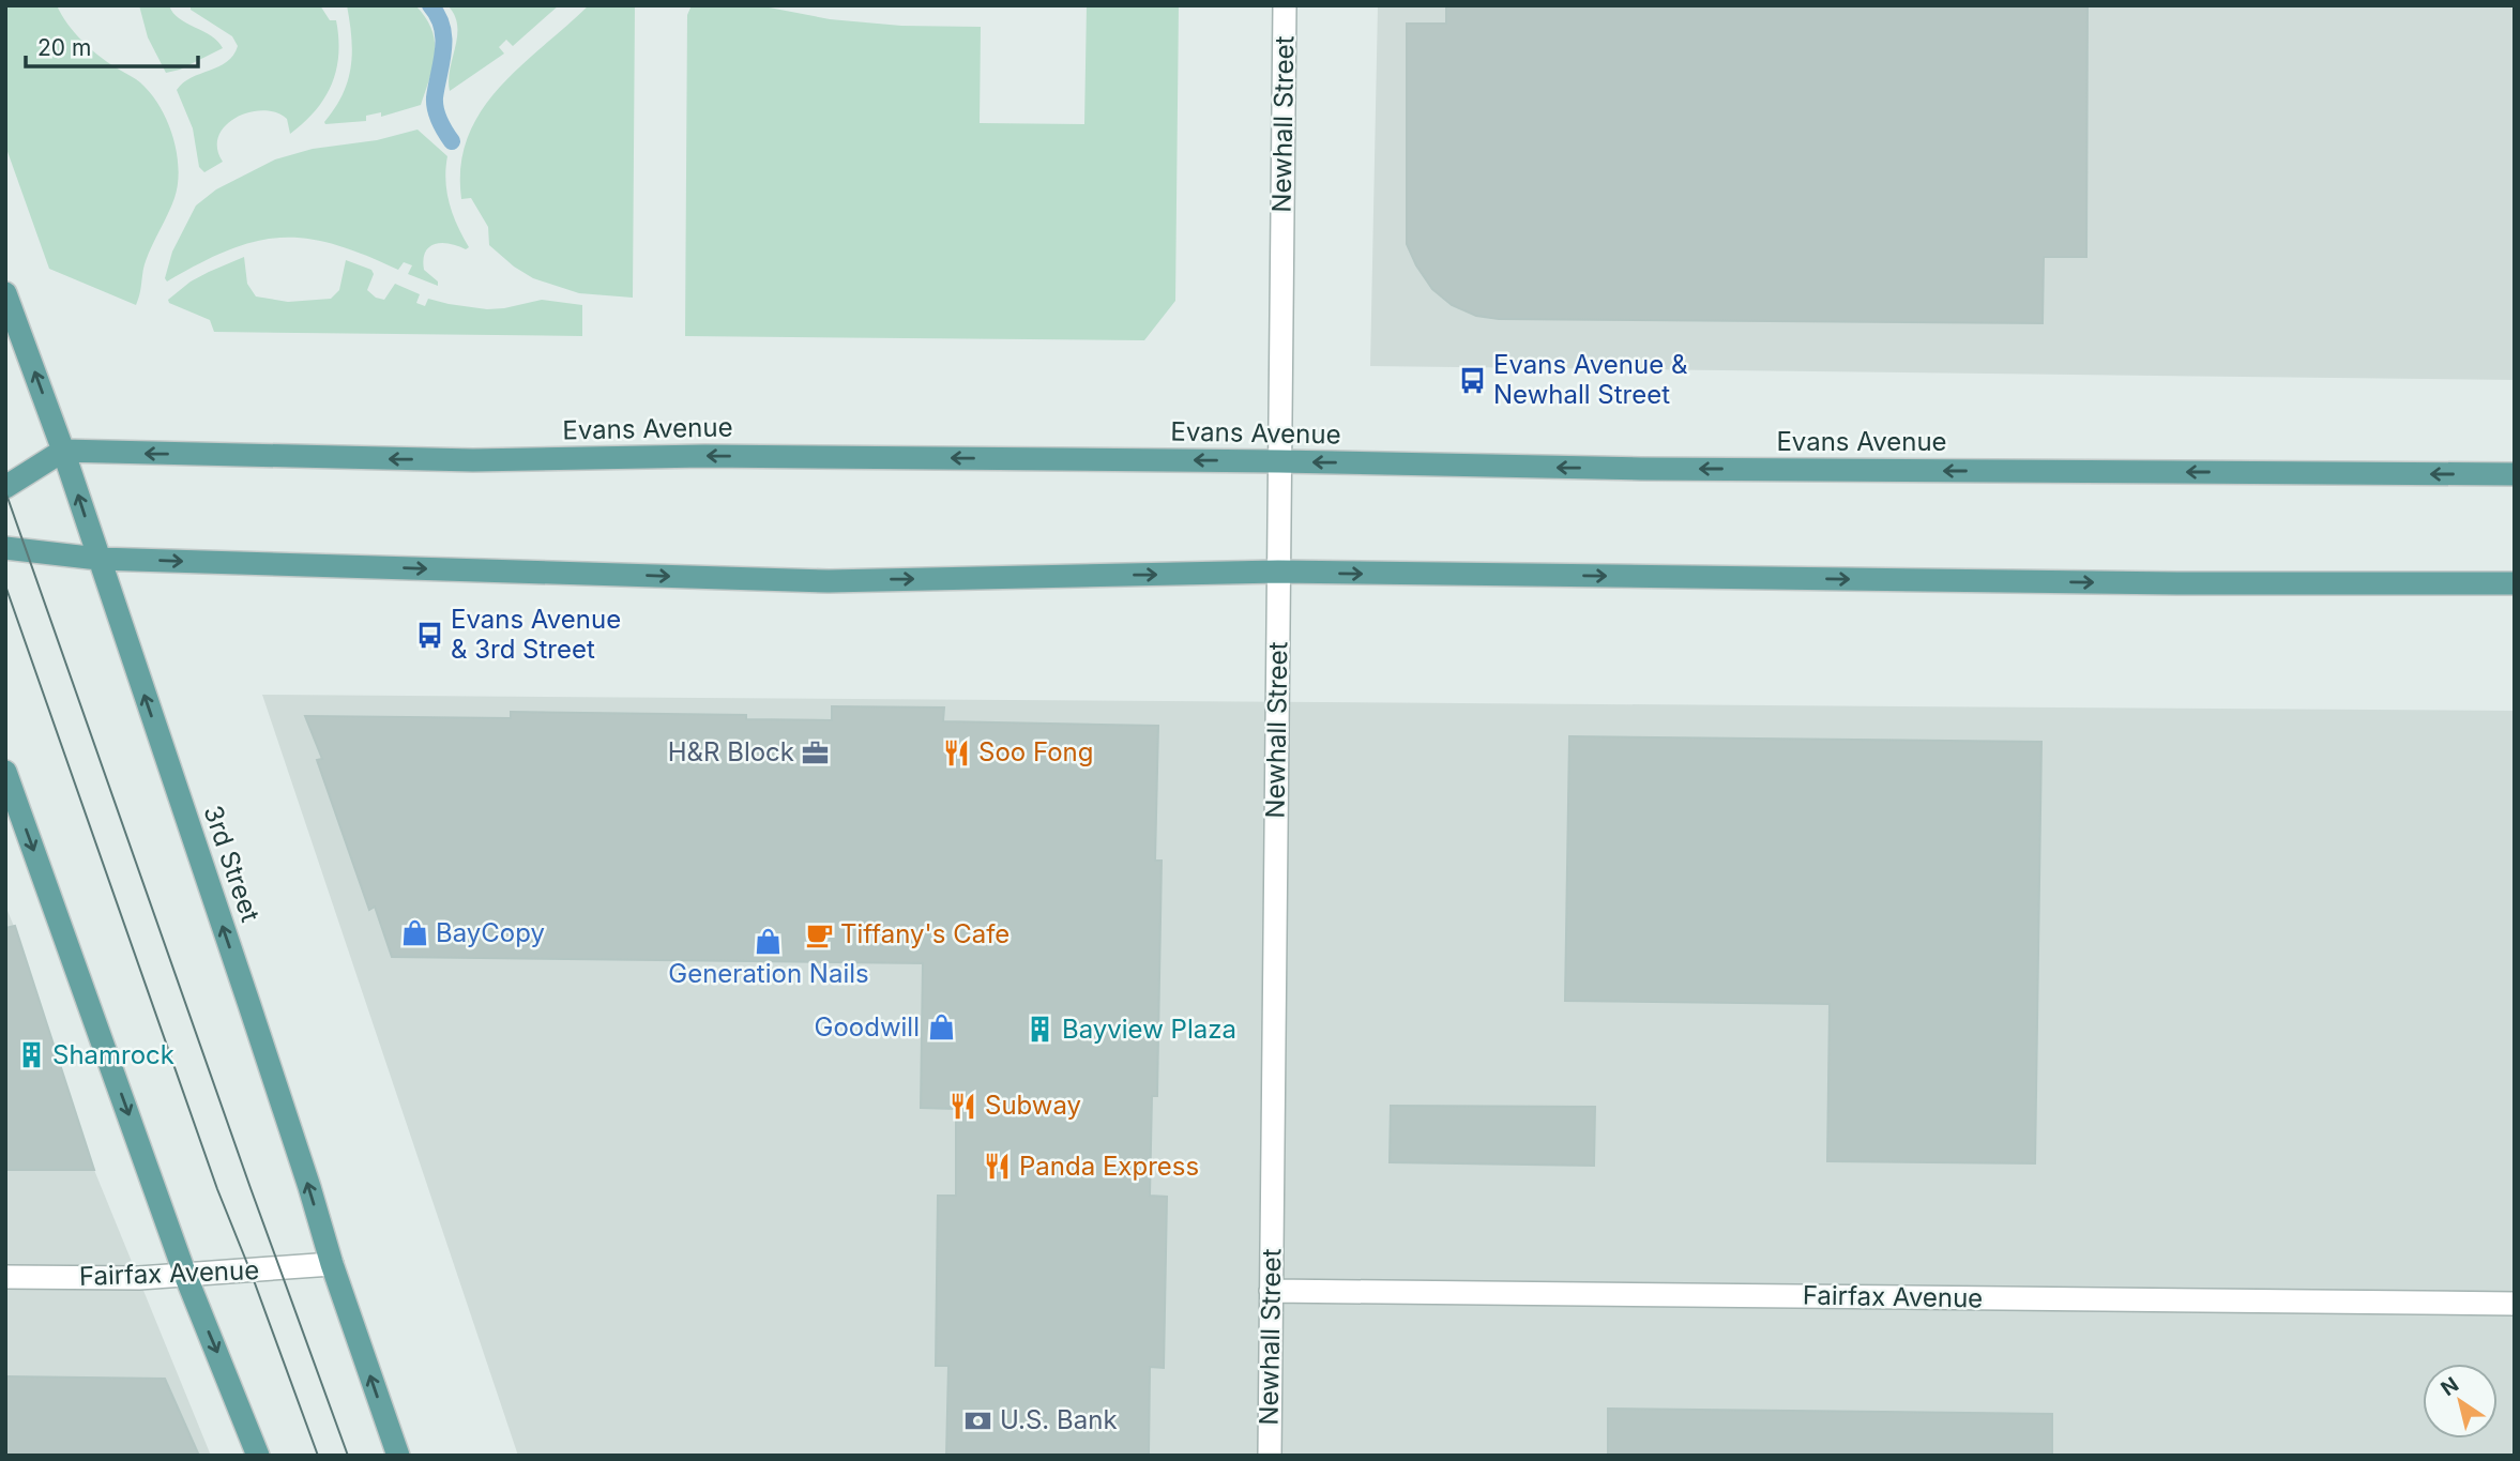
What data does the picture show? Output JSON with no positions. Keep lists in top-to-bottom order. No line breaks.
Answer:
{"streets":{"main road":["Evans Avenue","3rd Street"],"street":["Newhall Street","Fairfax Avenue"]},"crossings":[["Newhall Street","Evans Avenue"],["Newhall Street","Fairfax Avenue"],["Evans Avenue","3rd Street"],["3rd Street","Fairfax Avenue"]],"places":{"bus stop":["Evans Avenue & Newhall Street","Evans Avenue & 3rd Street"],"office":["H&R Block"],"restaurant":["Soo Fong","Subway","Panda Express"],"shop":["BayCopy","Generation Nails","Goodwill"],"cafe":["Tiffany's Cafe"],"building":["Bayview Plaza","Shamrock"],"bank":["U.S. Bank"]},"scale_bar":"20 m","north":"top left"}
